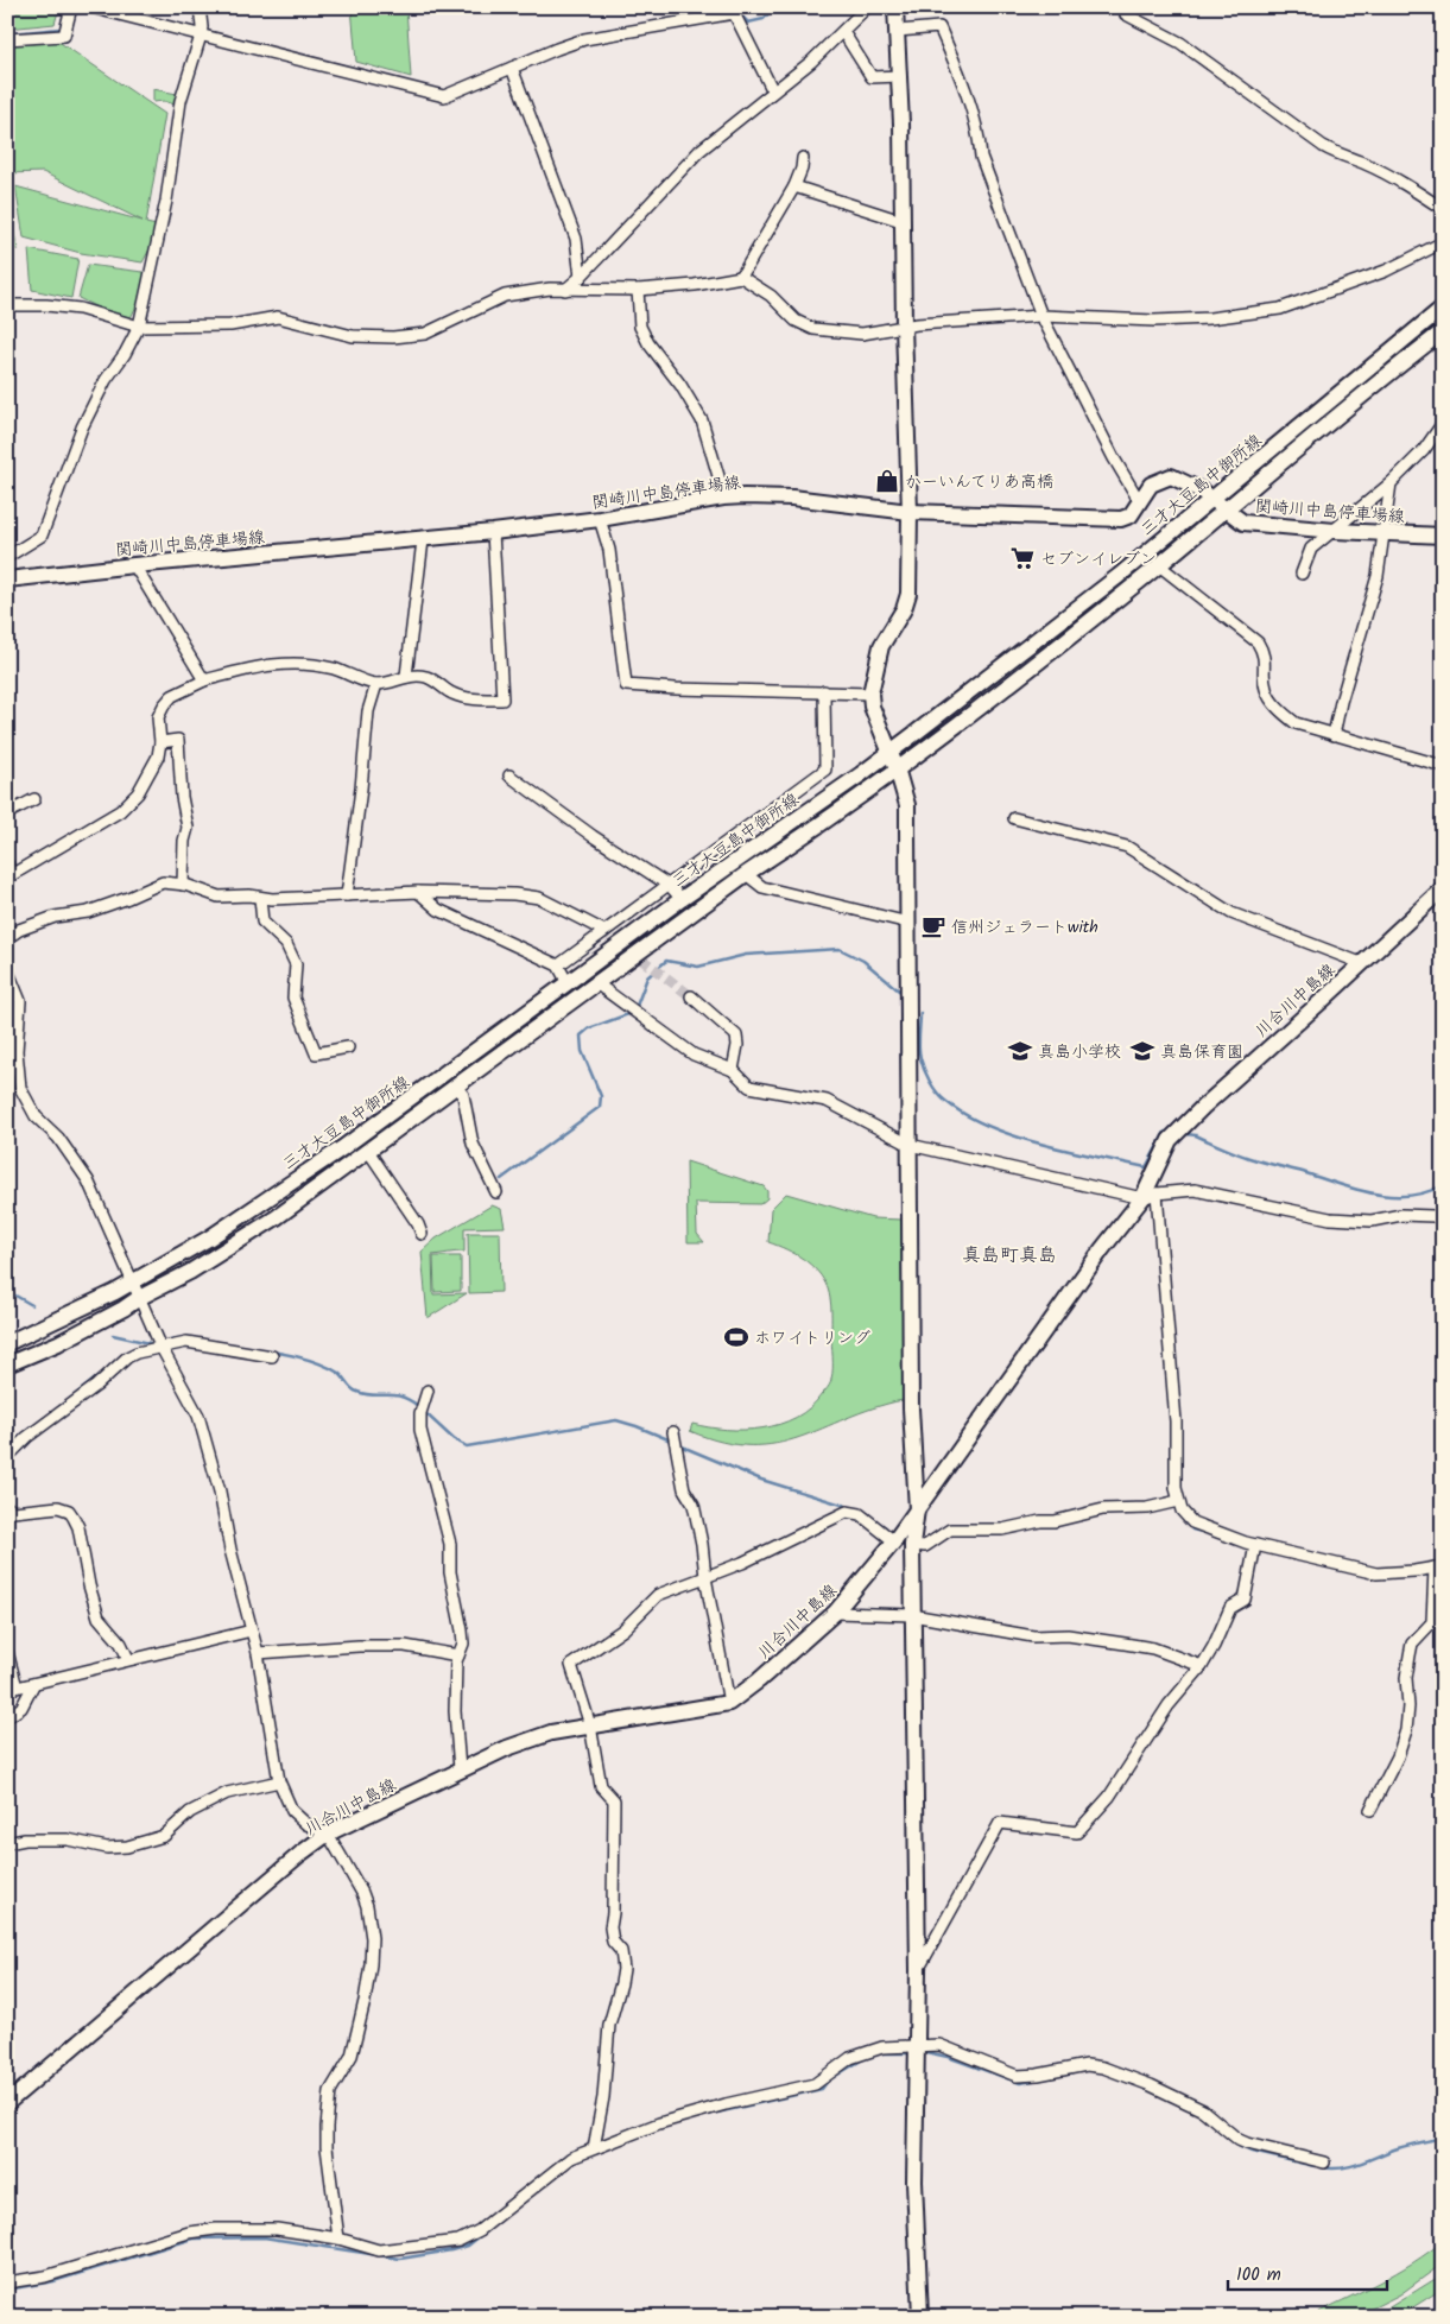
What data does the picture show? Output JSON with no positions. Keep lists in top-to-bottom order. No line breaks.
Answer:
{"streets":{"main road":["三才大豆島中御所線","関崎川中島停車場線","川合川中島線"]},"crossings":[["三才大豆島中御所線","関崎川中島停車場線"]],"districts":["真島町真島"],"places":{"shop":["かーいんてりあ高橋"],"supermarket":["セブンイレブン"],"cafe":["信州ジェラートwith"],"school or university":["真島小学校","真島保育園"],"sports":["ホワイトリング"]},"scale_bar":"100 m"}
